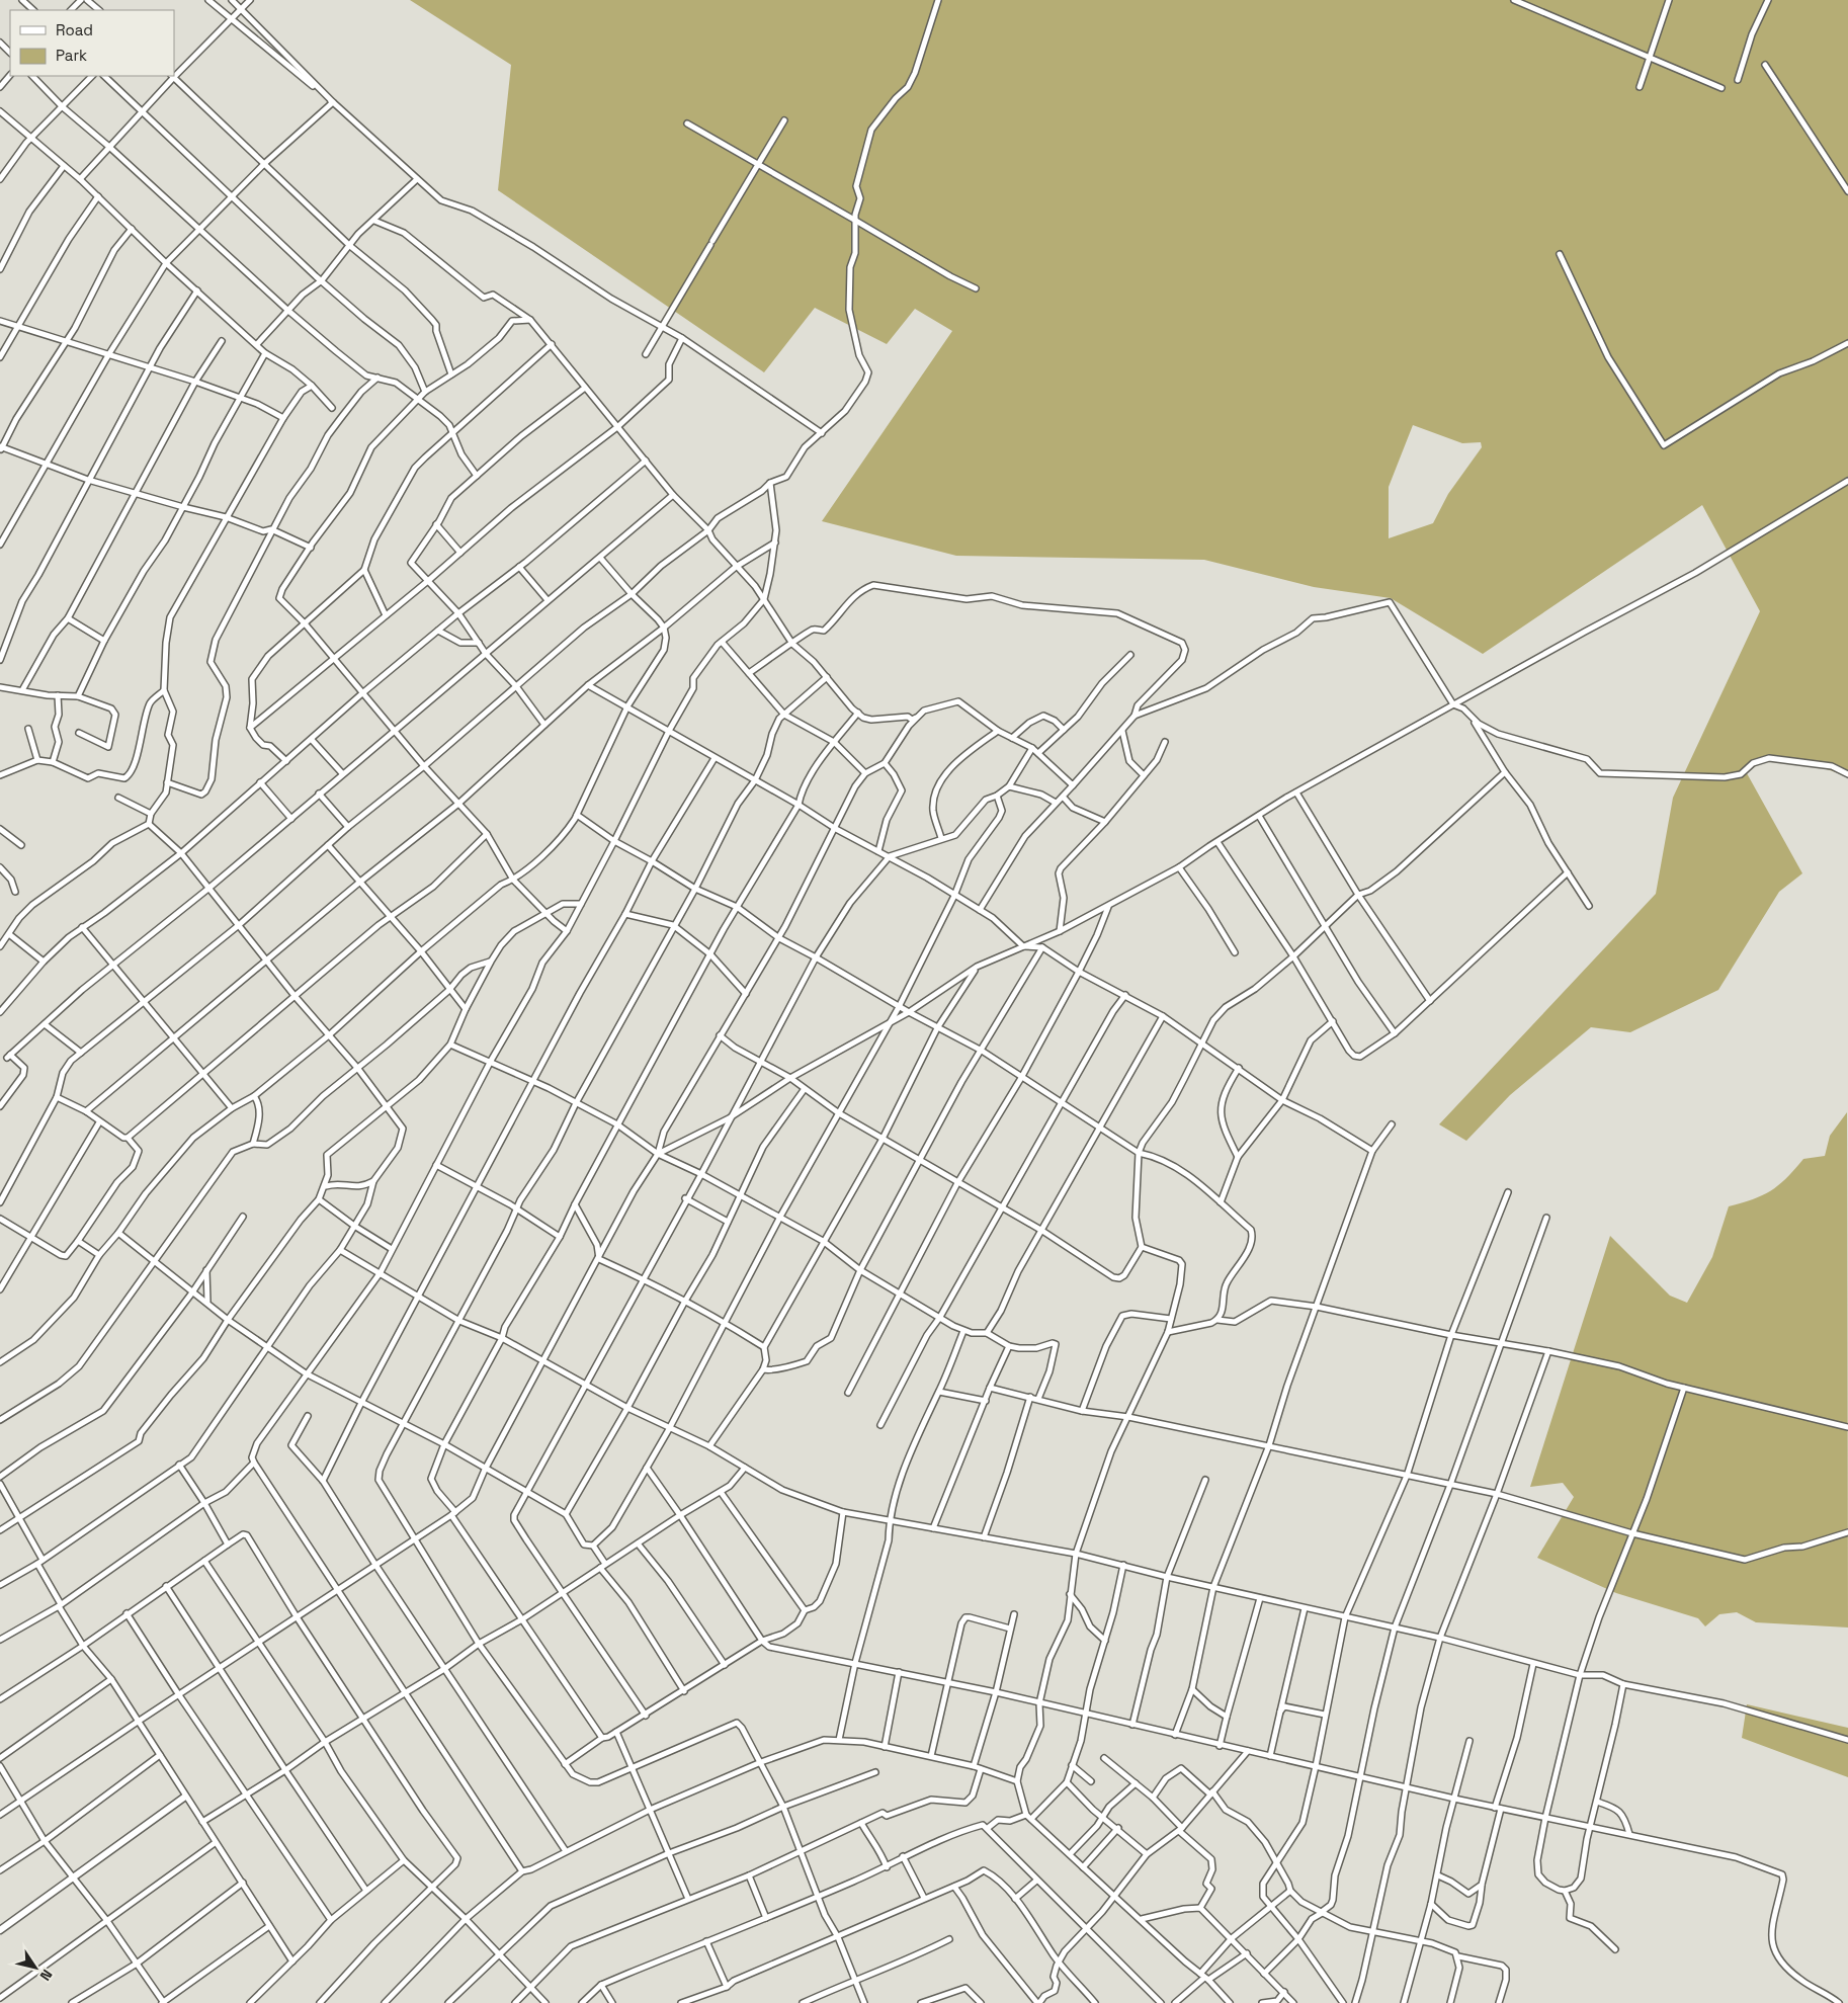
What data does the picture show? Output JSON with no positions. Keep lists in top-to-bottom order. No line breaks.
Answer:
{"legend":["Road","Park"],"north":"bottom right"}
